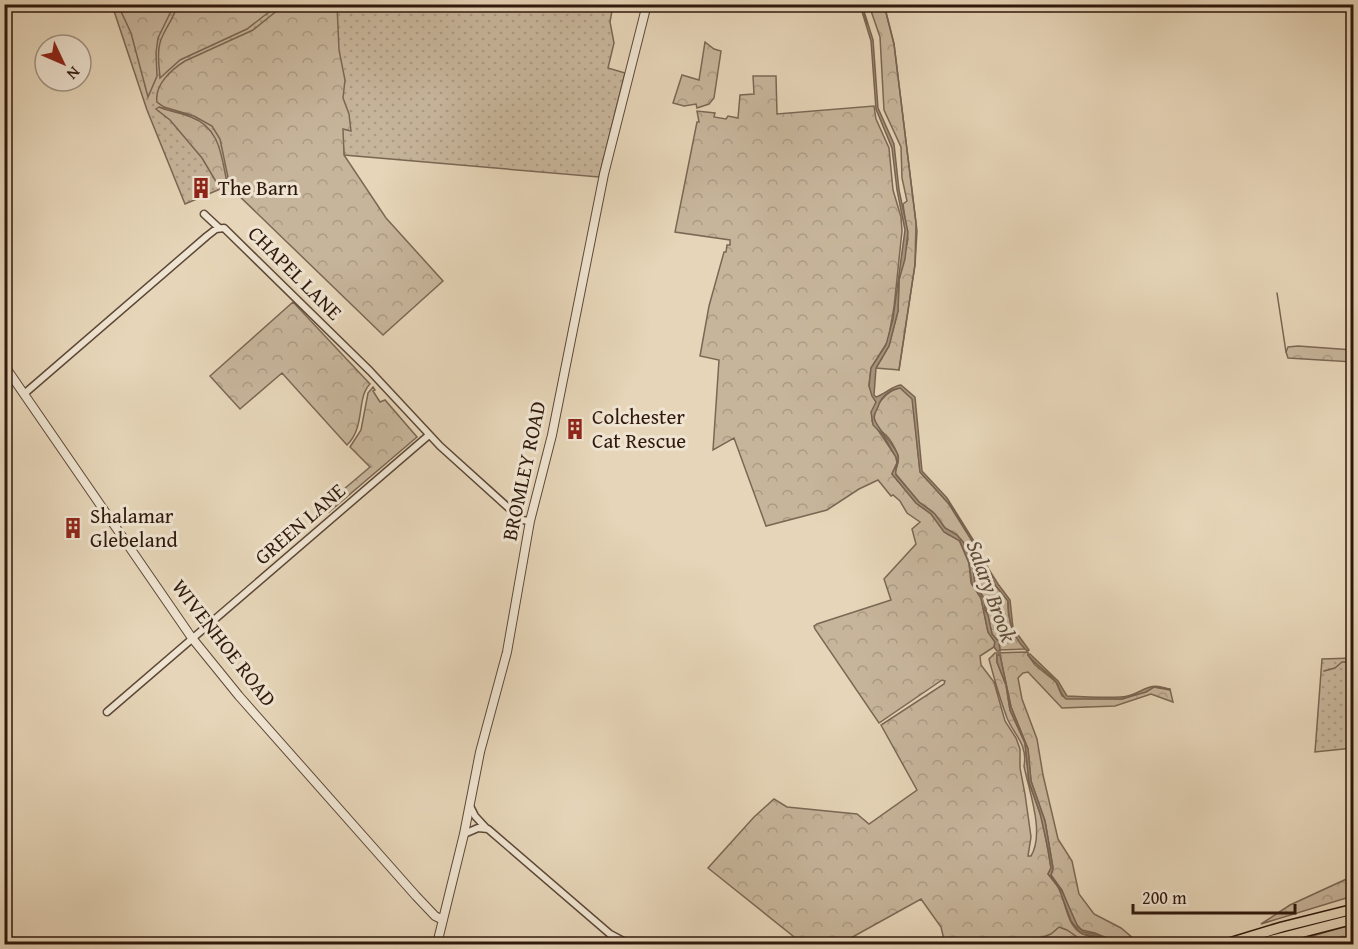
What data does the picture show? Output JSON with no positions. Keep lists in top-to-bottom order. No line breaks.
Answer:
{"streets":{"street":["CHAPEL LANE","BROMLEY ROAD","GREEN LANE","WIVENHOE ROAD"]},"crossings":[["CHAPEL LANE","BROMLEY ROAD"],["CHAPEL LANE","GREEN LANE"],["CHAPEL LANE","WIVENHOE ROAD"],["BROMLEY ROAD","WIVENHOE ROAD"],["GREEN LANE","WIVENHOE ROAD"]],"water":["Salary Brook"],"places":{"building":["The Barn","Colchester Cat Rescue","Shalamar Glebeland"]},"scale_bar":"200 m","north":"bottom right"}
